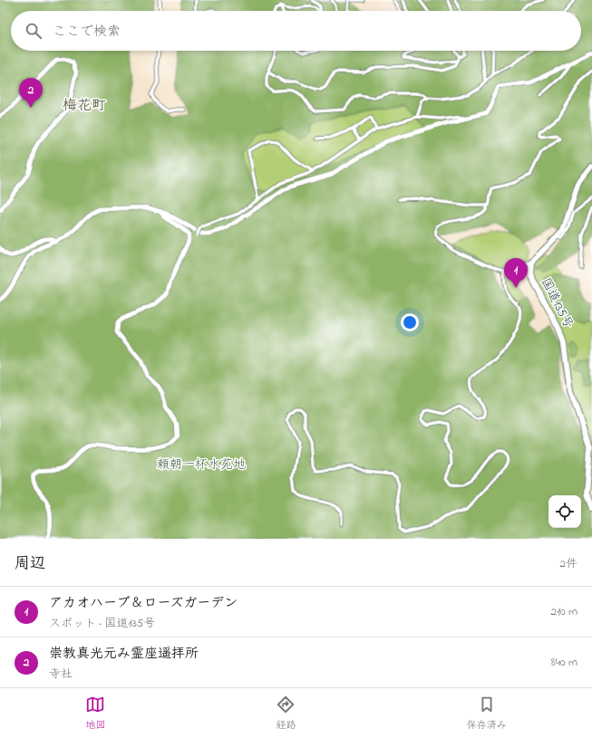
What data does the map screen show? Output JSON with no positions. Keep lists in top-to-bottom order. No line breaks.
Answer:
{"streets":{"highway":["国道135号"]},"districts":["梅花町"],"parks":["頼朝一杯水苑地"],"page":{"search":"ここで検索","pins":["2","1"],"heading":["周辺","2件"],"list":[{"mark":"1","name":"アカオハーブ＆ローズガーデン","note":"スポット · 国道135号","value":"210 m"},{"mark":"2","name":"崇教真光元み霊座遥拝所","note":"寺社","value":"840 m"}],"nav":["地図","経路","保存済み"]}}
